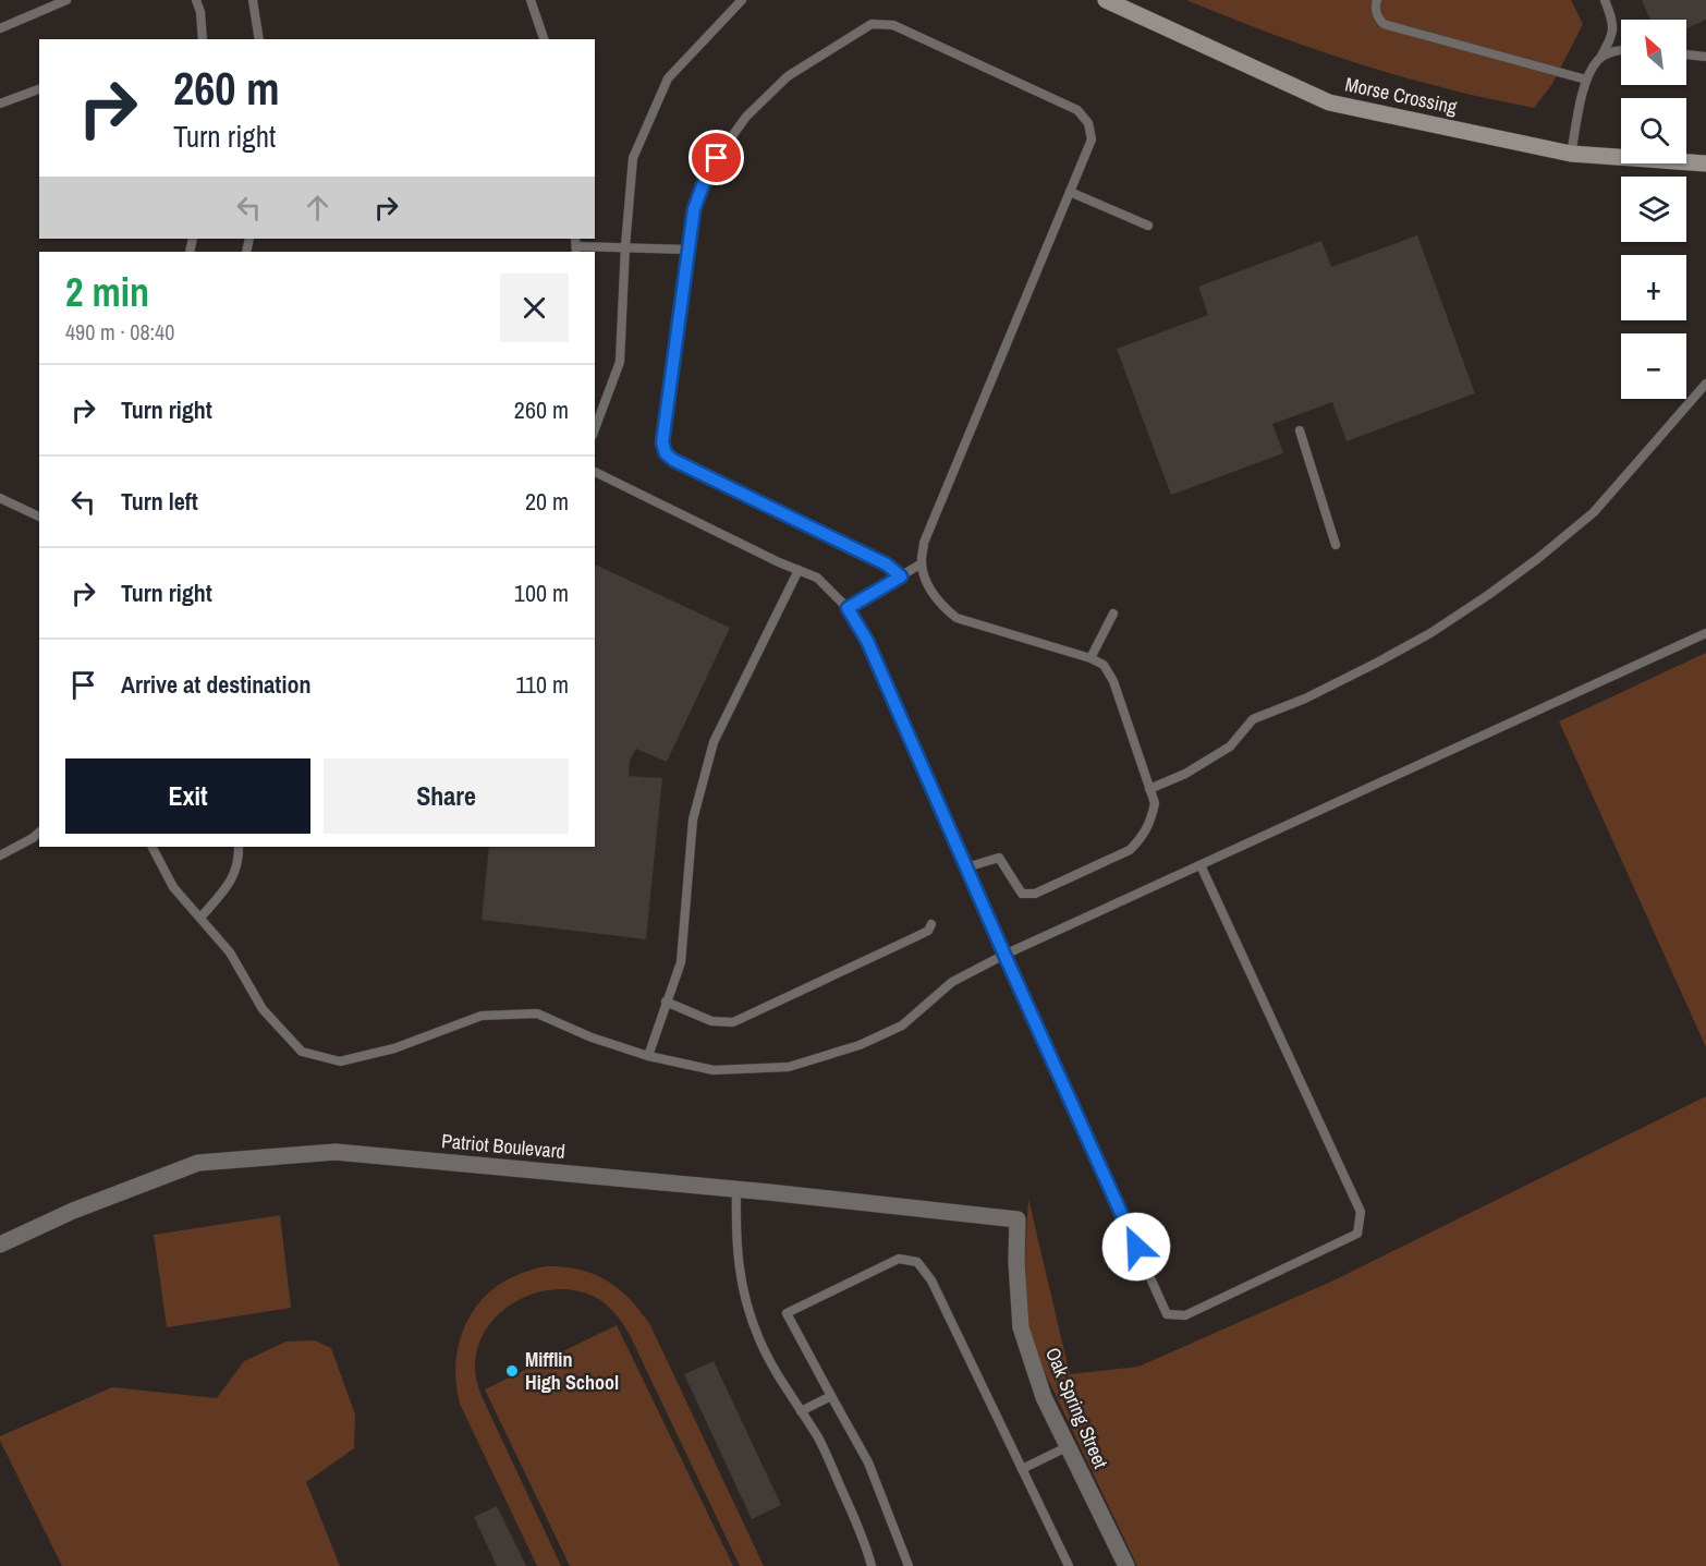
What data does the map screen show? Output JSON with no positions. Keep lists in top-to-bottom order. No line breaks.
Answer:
{"streets":{"main road":["Morse Crossing"],"street":["Patriot Boulevard","Oak Spring Street"]},"crossings":[["Patriot Boulevard","Oak Spring Street"]],"places":["Mifflin High School"],"north":"top left","page":{"map_buttons":["+","−"],"turn":["260 m","Turn right"],"heading":["2 min","490 m · 08:40"],"list":[{"name":"Turn right","value":"260 m"},{"name":"Turn left","value":"20 m"},{"name":"Turn right","value":"100 m"},{"name":"Arrive at destination","value":"110 m"}],"buttons":["Exit","Share"]}}
